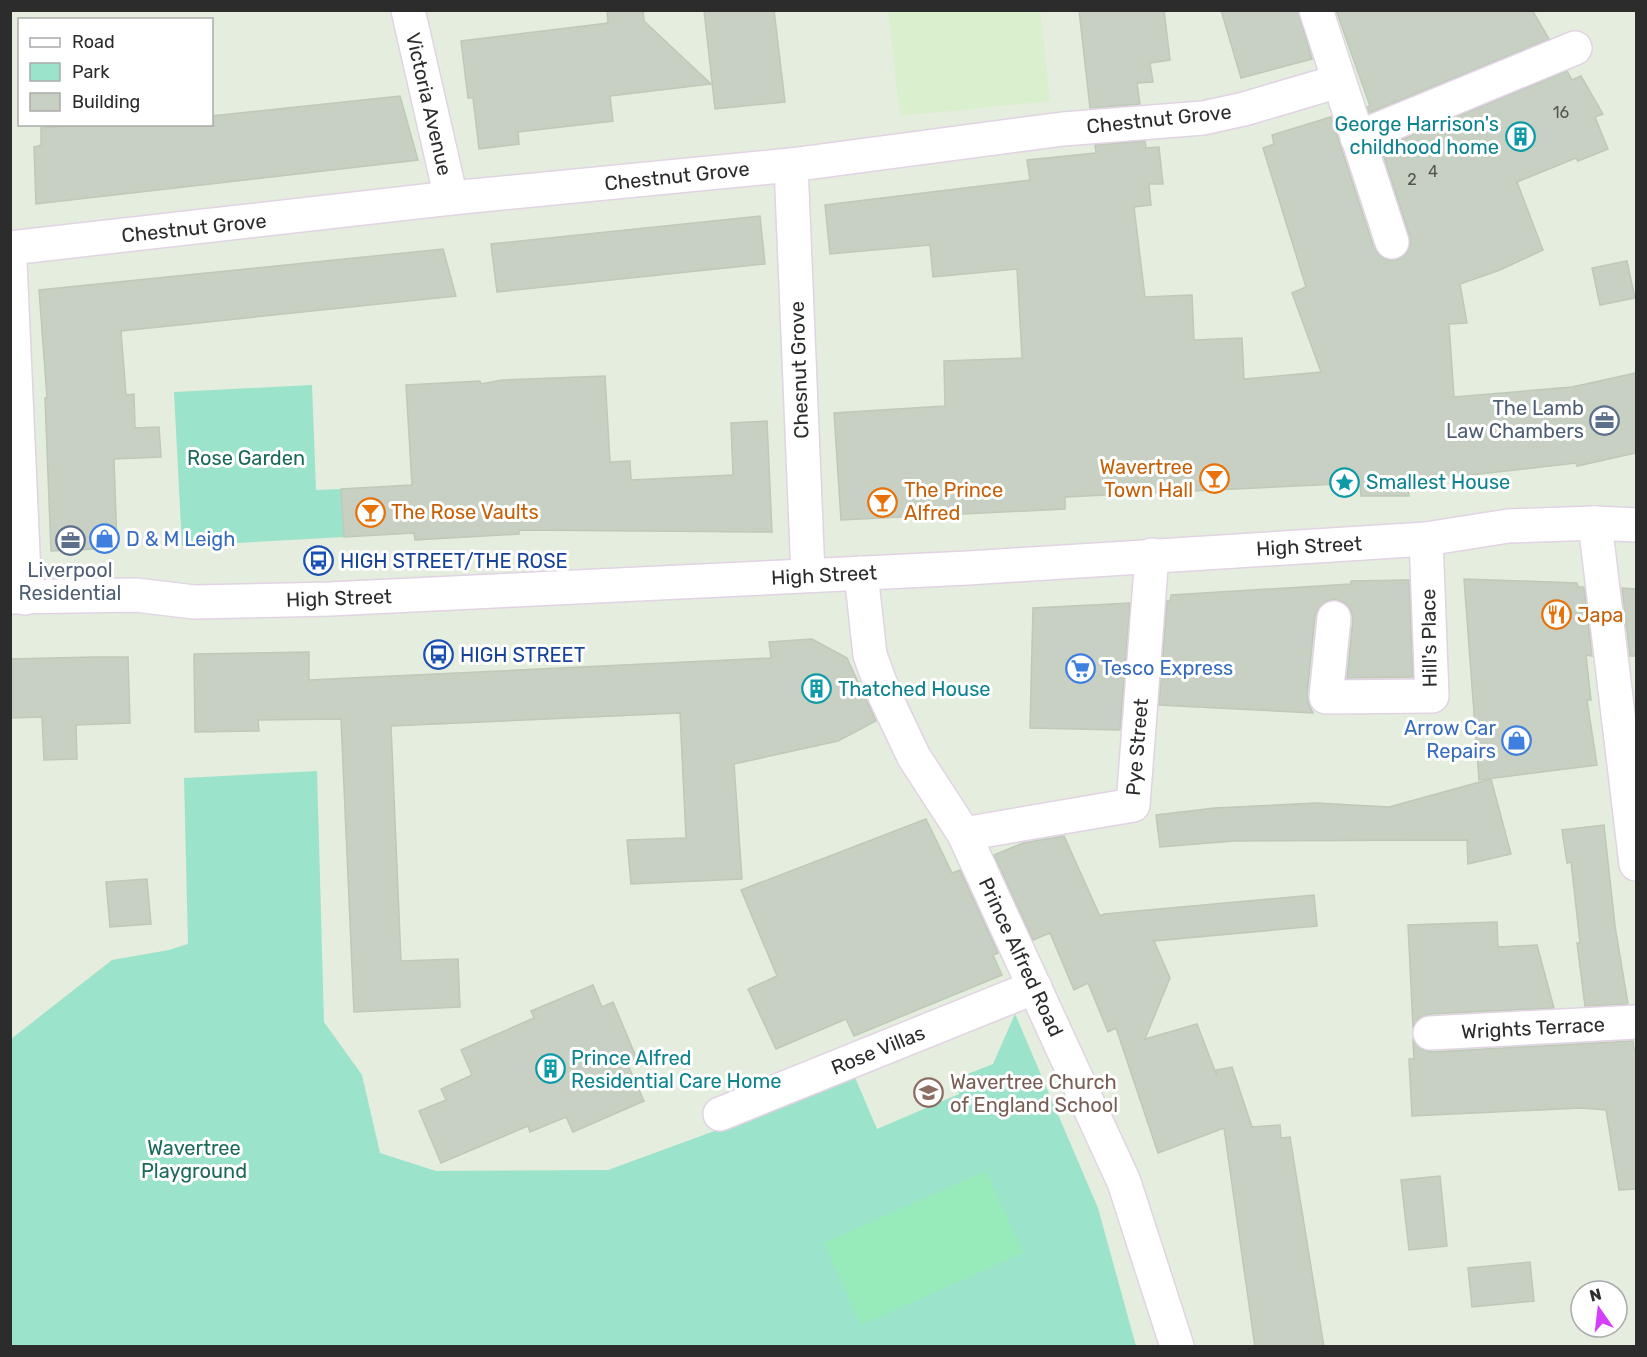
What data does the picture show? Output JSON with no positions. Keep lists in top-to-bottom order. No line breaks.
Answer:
{"streets":{"street":["Victoria Avenue","Chestnut Grove","Chesnut Grove","High Street","Hill's Place","Pye Street","Prince Alfred Road","Wrights Terrace","Rose Villas"]},"crossings":[["Victoria Avenue","Chestnut Grove"],["Chestnut Grove","Chesnut Grove"],["Chesnut Grove","High Street"],["High Street","Hill's Place"],["High Street","Pye Street"],["High Street","Prince Alfred Road"],["Pye Street","Prince Alfred Road"],["Prince Alfred Road","Rose Villas"]],"parks":["Rose Garden","Wavertree Playground"],"places":{"building":["George Harrison's childhood home","Thatched House","Prince Alfred Residential Care Home"],"office":["The Lamb Law Chambers","Liverpool Residential"],"bar":["Wavertree Town Hall","The Prince Alfred","The Rose Vaults"],"place":["Smallest House"],"shop":["D & M Leigh","Arrow Car Repairs"],"bus stop":["HIGH STREET/THE ROSE","HIGH STREET"],"restaurant":["Japa"],"supermarket":["Tesco Express"],"school or university":["Wavertree Church of England School"]},"house_numbers":["16","4","2"],"legend":["Road","Park","Building"],"north":"top"}
